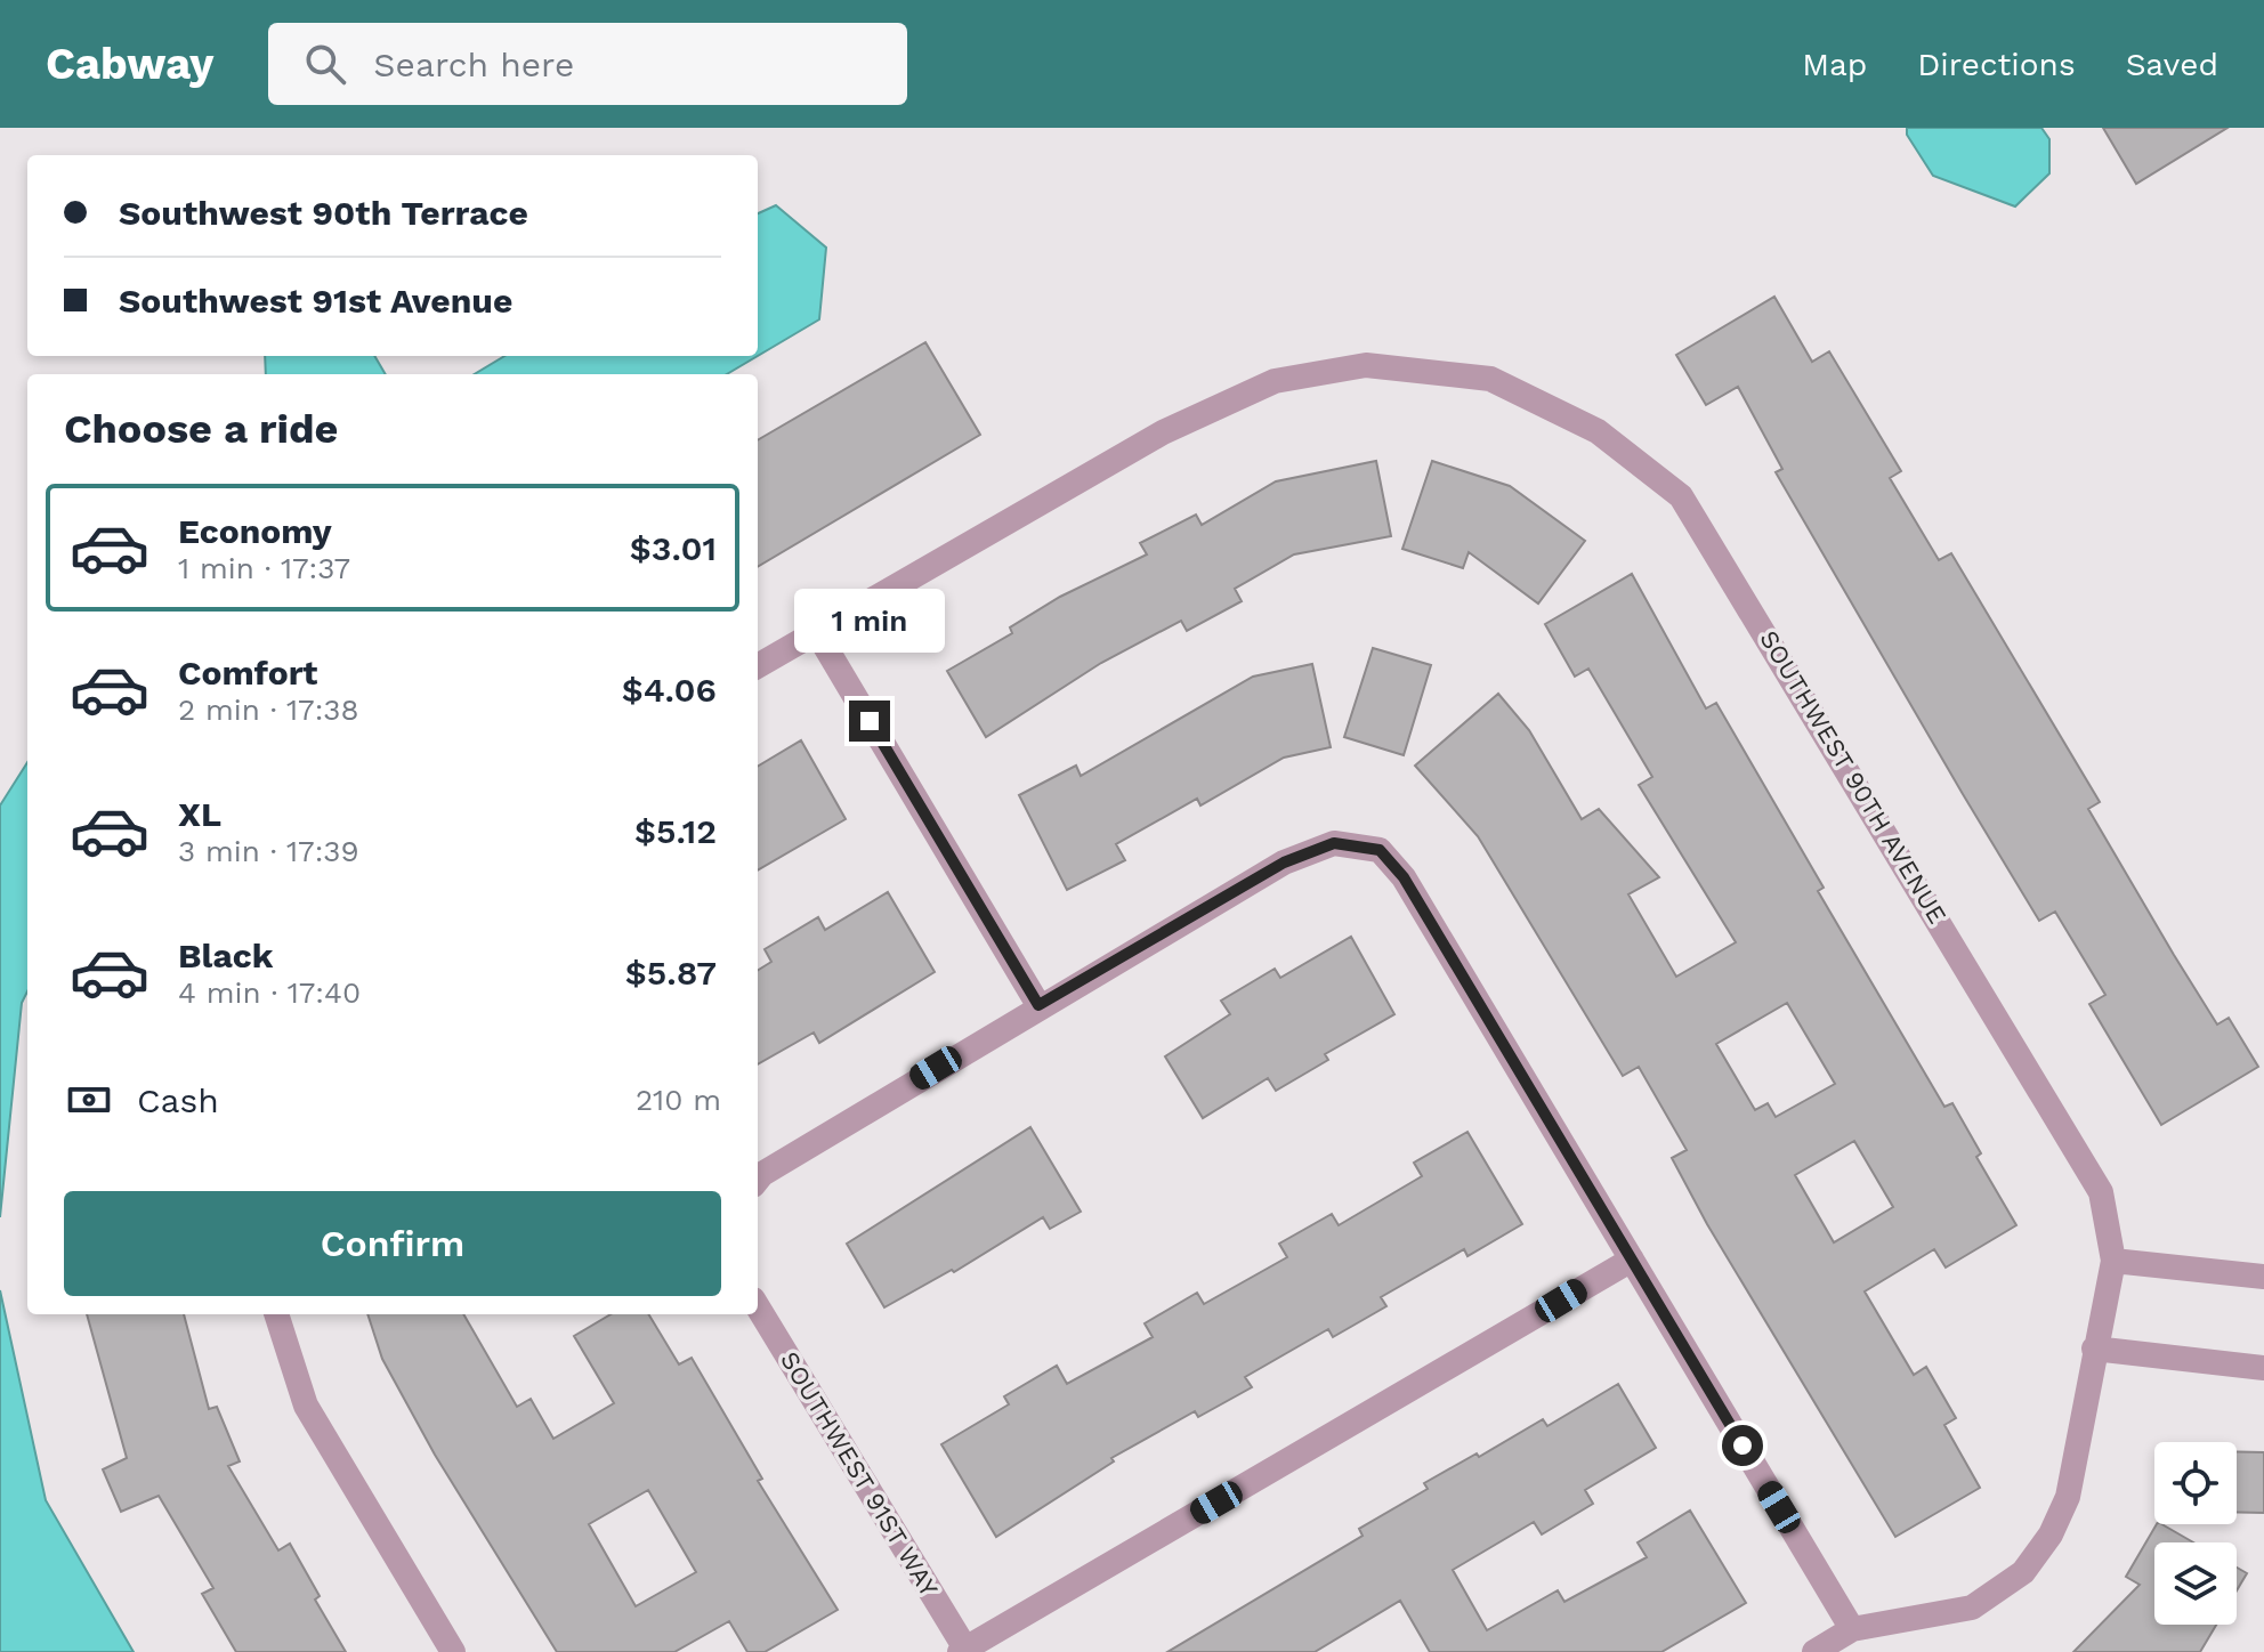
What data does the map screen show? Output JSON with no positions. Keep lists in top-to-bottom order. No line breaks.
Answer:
{"streets":{"street":["SOUTHWEST 90TH AVENUE","SOUTHWEST 91ST WAY"]},"page":{"header":"Cabway","search":"Search here","nav":["Map","Directions","Saved"],"banner":["Southwest 90th Terrace","Southwest 91st Avenue"],"heading":"Choose a ride","list":[{"name":"Economy","note":"1 min · 17:37","value":"$3.01"},{"name":"Comfort","note":"2 min · 17:38","value":"$4.06"},{"name":"XL","note":"3 min · 17:39","value":"$5.12"},{"name":"Black","note":"4 min · 17:40","value":"$5.87"}],"bubble":"1 min","pay":["Cash","210 m"],"buttons":"Confirm"}}
